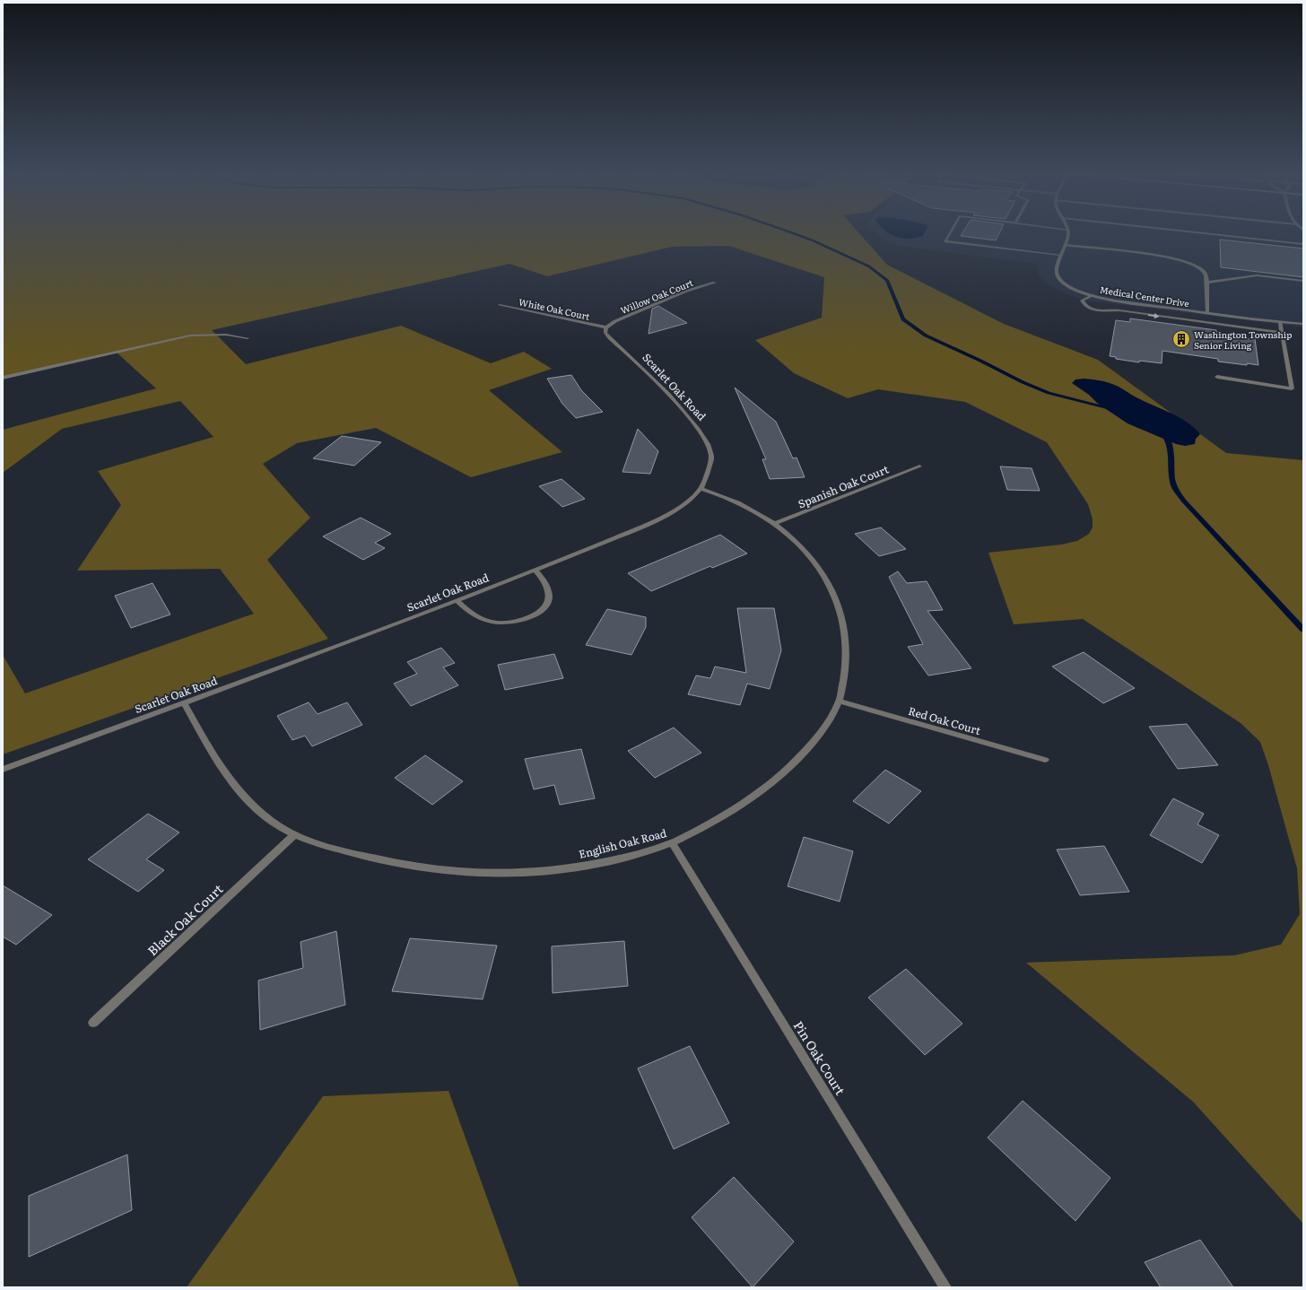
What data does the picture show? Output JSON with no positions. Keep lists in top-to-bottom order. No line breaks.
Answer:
{"streets":{"street":["Willow Oak Court","Medical Center Drive","White Oak Court","Scarlet Oak Road","Spanish Oak Court","Red Oak Court","English Oak Road","Black Oak Court","Pin Oak Court"]},"crossings":[["Willow Oak Court","White Oak Court"],["Willow Oak Court","Scarlet Oak Road"],["White Oak Court","Scarlet Oak Road"],["Scarlet Oak Road","English Oak Road"],["Spanish Oak Court","English Oak Road"],["Red Oak Court","English Oak Road"],["English Oak Road","Black Oak Court"],["English Oak Road","Pin Oak Court"]],"places":{"building":["Washington Township Senior Living"]}}
